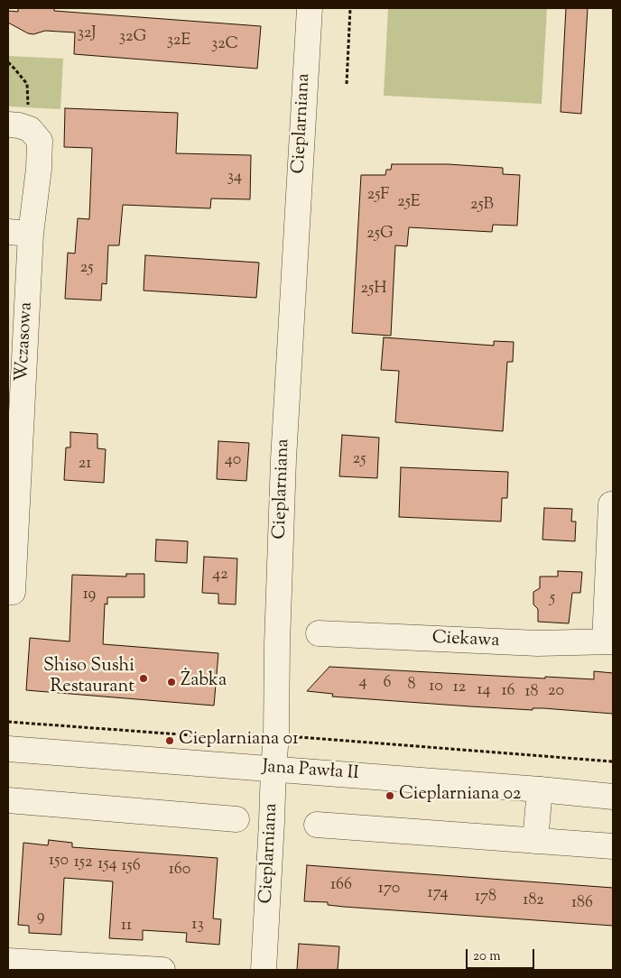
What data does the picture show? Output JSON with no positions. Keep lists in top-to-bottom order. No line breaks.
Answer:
{"streets":{"street":["Cieplarniana","Wczasowa","Ciekawa","Jana Pawła II"]},"crossings":[["Cieplarniana","Jana Pawła II"]],"places":["Shiso Sushi Restaurant","Żabka","Cieplarniana 01","Cieplarniana 02"],"house_numbers":["32J","32G","32E","32C","34","25F","25E","25B","25G","25","25H","25","40","21","42","19","5","4","6","8","10","12","14","16","20","18","150","152","154","156","160","166","170","174","178","182","186","9","13","11"],"scale_bar":"20 m"}
